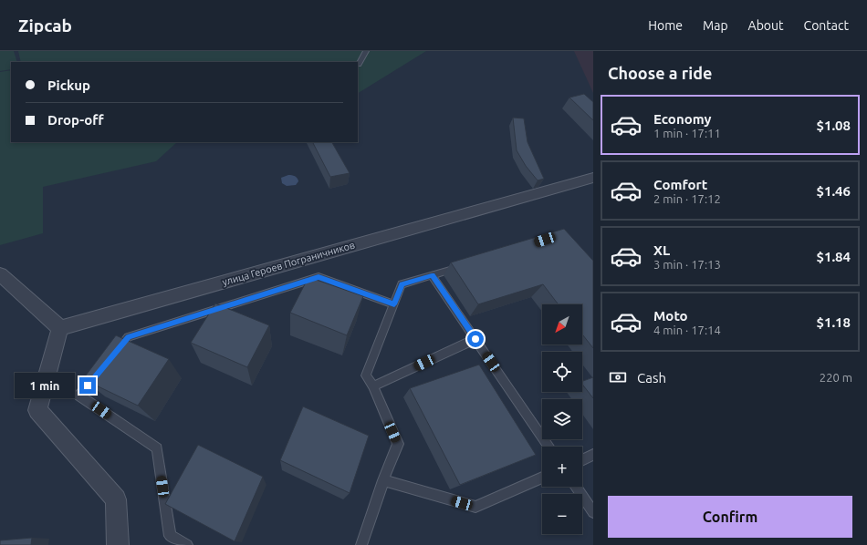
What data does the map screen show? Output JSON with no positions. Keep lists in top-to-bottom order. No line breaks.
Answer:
{"streets":{"street":["улица Героев Пограничников"]},"north":"bottom left","page":{"header":"Zipcab","nav":["Home","Map","About","Contact"],"heading":"Choose a ride","banner":["Pickup","Drop-off"],"list":[{"name":"Economy","note":"1 min · 17:11","value":"$1.08"},{"name":"Comfort","note":"2 min · 17:12","value":"$1.46"},{"name":"XL","note":"3 min · 17:13","value":"$1.84"},{"name":"Moto","note":"4 min · 17:14","value":"$1.18"}],"map_buttons":["+","−"],"pay":["Cash","220 m"],"bubble":"1 min","buttons":"Confirm"}}
